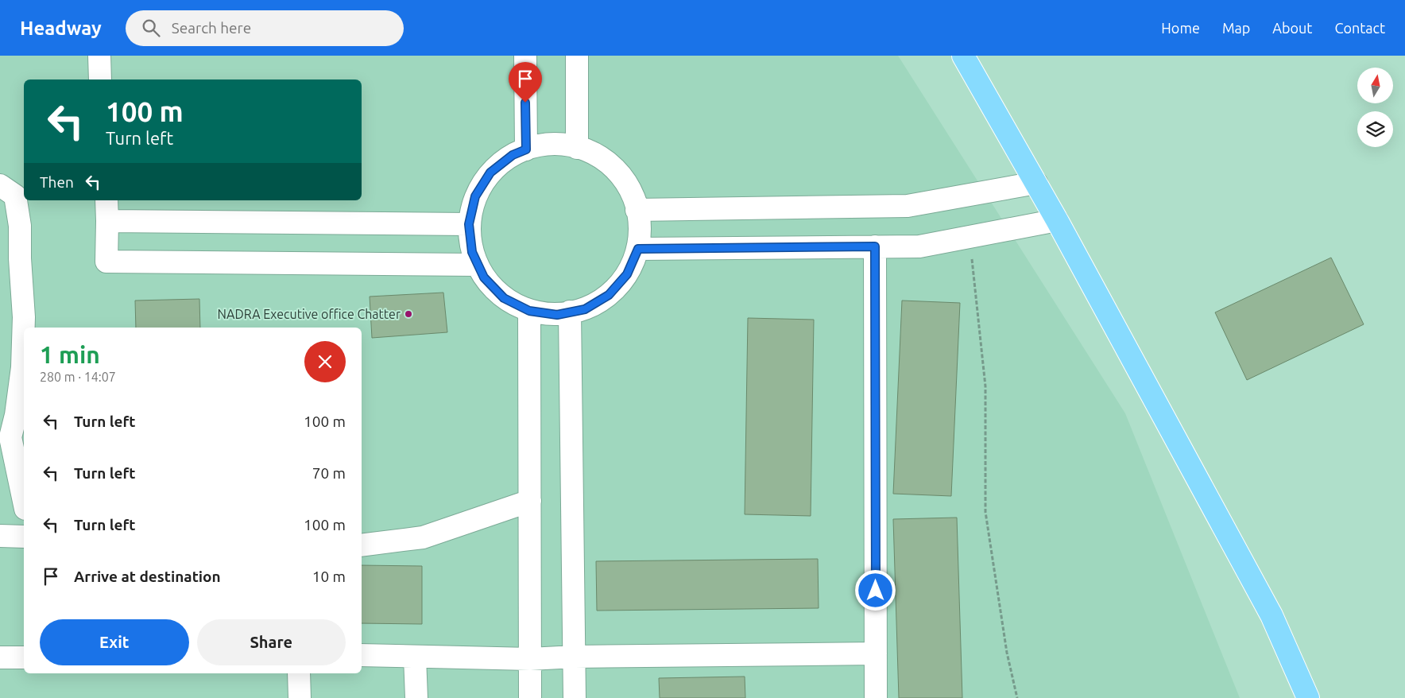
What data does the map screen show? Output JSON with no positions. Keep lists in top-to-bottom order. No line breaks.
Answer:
{"places":["NADRA Executive office Chatter"],"north":"top","page":{"header":"Headway","search":"Search here","nav":["Home","Map","About","Contact"],"turn":["100 m","Turn left"],"then":"Then","heading":["1 min","280 m · 14:07"],"list":[{"name":"Turn left","value":"100 m"},{"name":"Turn left","value":"70 m"},{"name":"Turn left","value":"100 m"},{"name":"Arrive at destination","value":"10 m"}],"buttons":["Exit","Share"]}}
